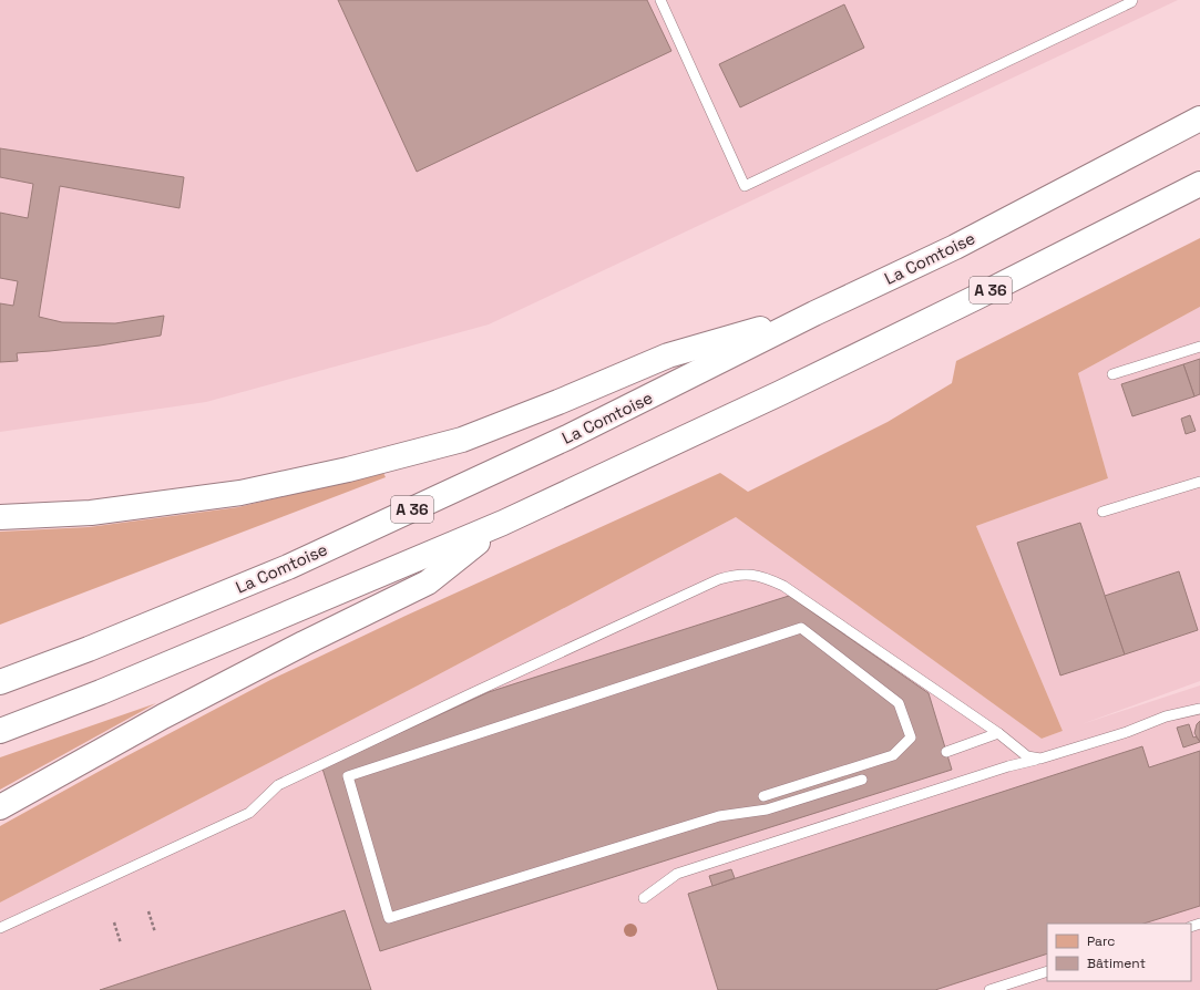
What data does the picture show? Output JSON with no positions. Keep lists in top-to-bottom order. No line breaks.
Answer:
{"streets":{"highway":["La Comtoise","A 36"]},"legend":["Parc","Bâtiment"]}
